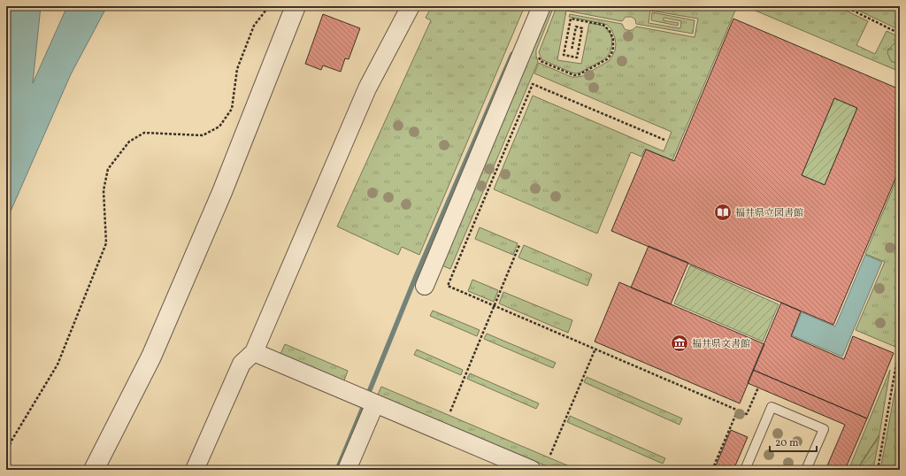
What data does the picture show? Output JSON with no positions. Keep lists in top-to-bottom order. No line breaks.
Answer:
{"places":{"library":["福井県立図書館"],"museum":["福井県文書館"]},"scale_bar":"20 m"}
